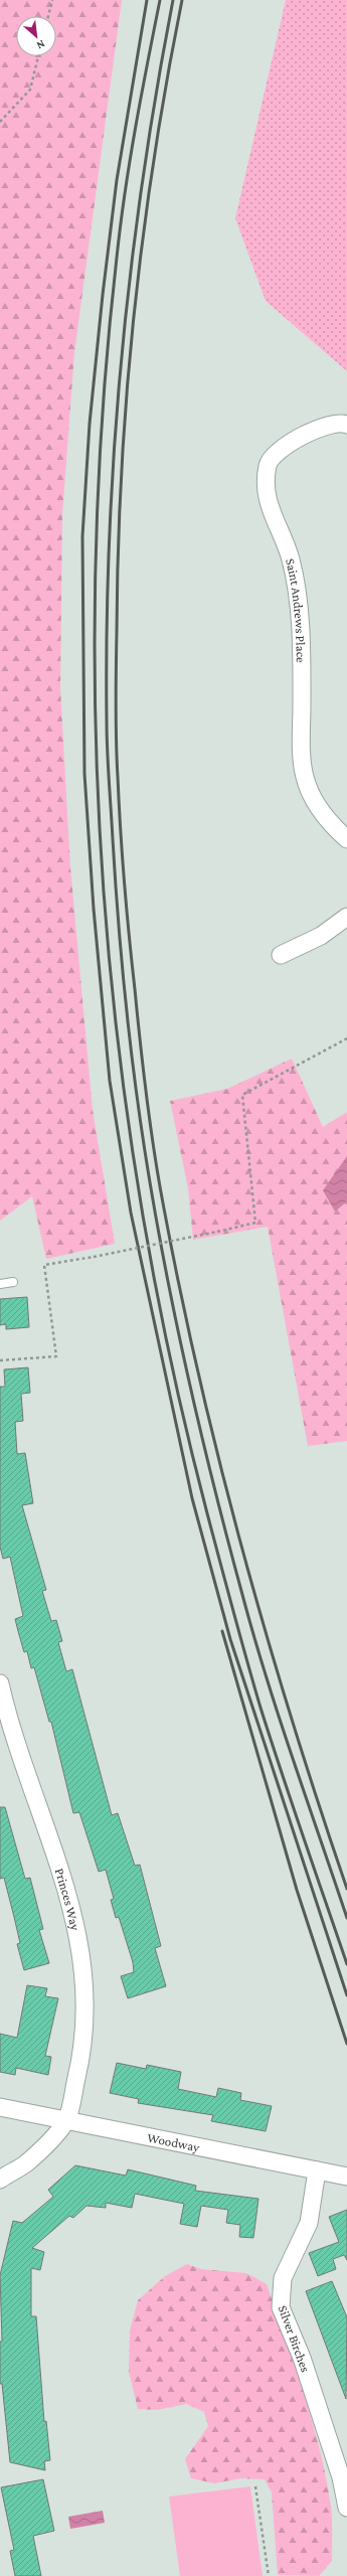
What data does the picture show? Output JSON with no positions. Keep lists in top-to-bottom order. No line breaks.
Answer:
{"streets":{"street":["Saint Andrews Place","Princes Way","Woodway","Silver Birches"]},"crossings":[["Princes Way","Woodway"],["Woodway","Silver Birches"]],"north":"bottom right"}
